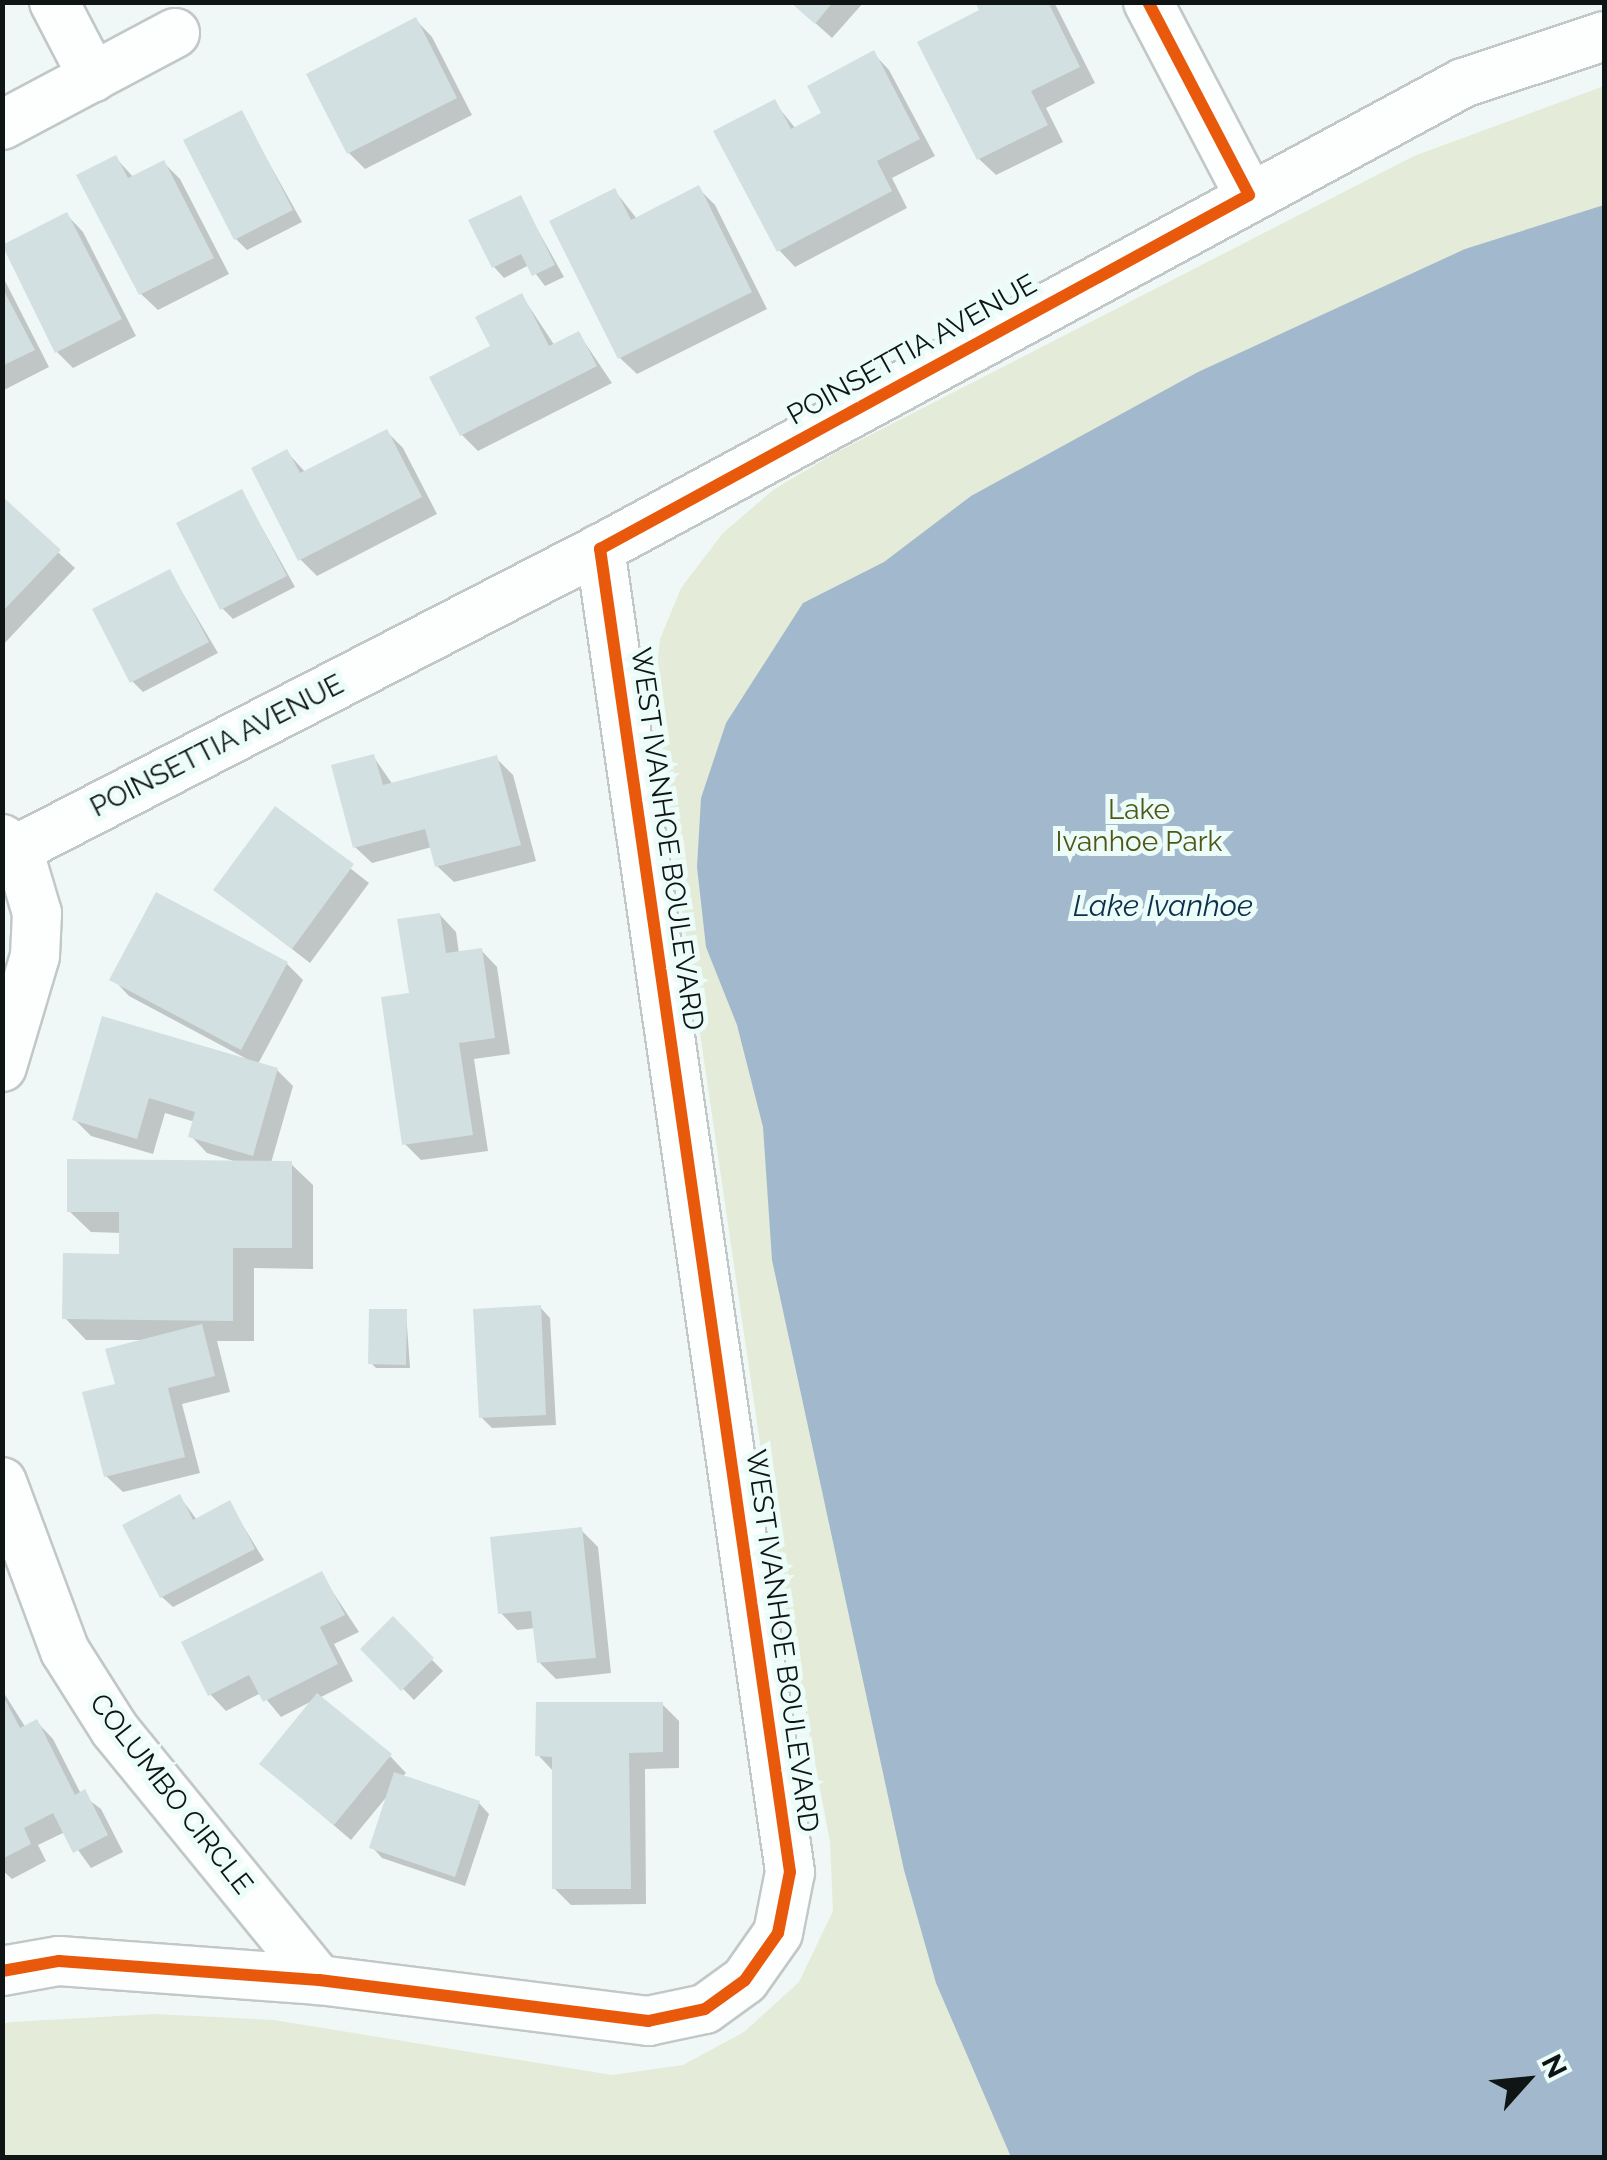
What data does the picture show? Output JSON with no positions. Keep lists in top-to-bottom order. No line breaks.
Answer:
{"streets":{"street":["POINSETTIA AVENUE","WEST IVANHOE BOULEVARD","COLUMBO CIRCLE"]},"crossings":[["POINSETTIA AVENUE","WEST IVANHOE BOULEVARD"],["WEST IVANHOE BOULEVARD","COLUMBO CIRCLE"]],"water":["Lake Ivanhoe"],"parks":["Lake Ivanhoe Park"],"north":"top right"}
